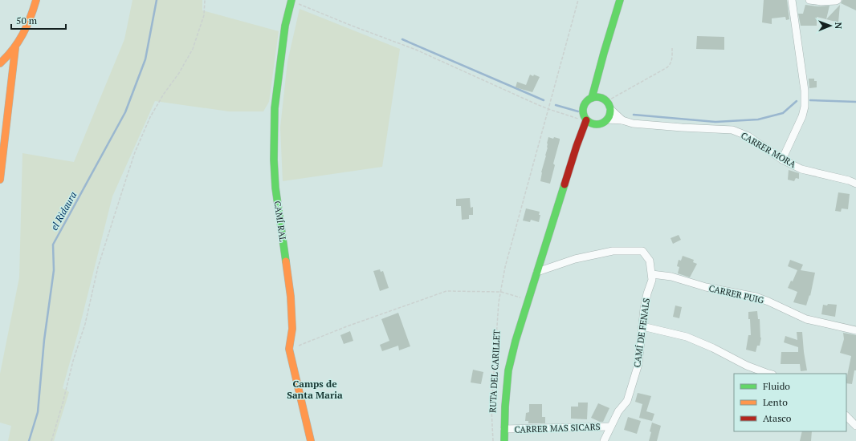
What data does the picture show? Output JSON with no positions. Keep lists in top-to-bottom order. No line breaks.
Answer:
{"streets":{"main road":["CAMÍ RAL"],"street":["CARRER MORA","CARRER PUIG","CAMÍ DE FENALS","CARRER MAS SICARS"],"path":["RUTA DEL CARILLET"]},"crossings":[["CARRER PUIG","CAMÍ DE FENALS"],["CAMÍ DE FENALS","CARRER MAS SICARS"]],"districts":["Camps de Santa Maria"],"water":["el Ridaura"],"legend":["Fluido","Lento","Atasco"],"scale_bar":"50 m","north":"right"}
